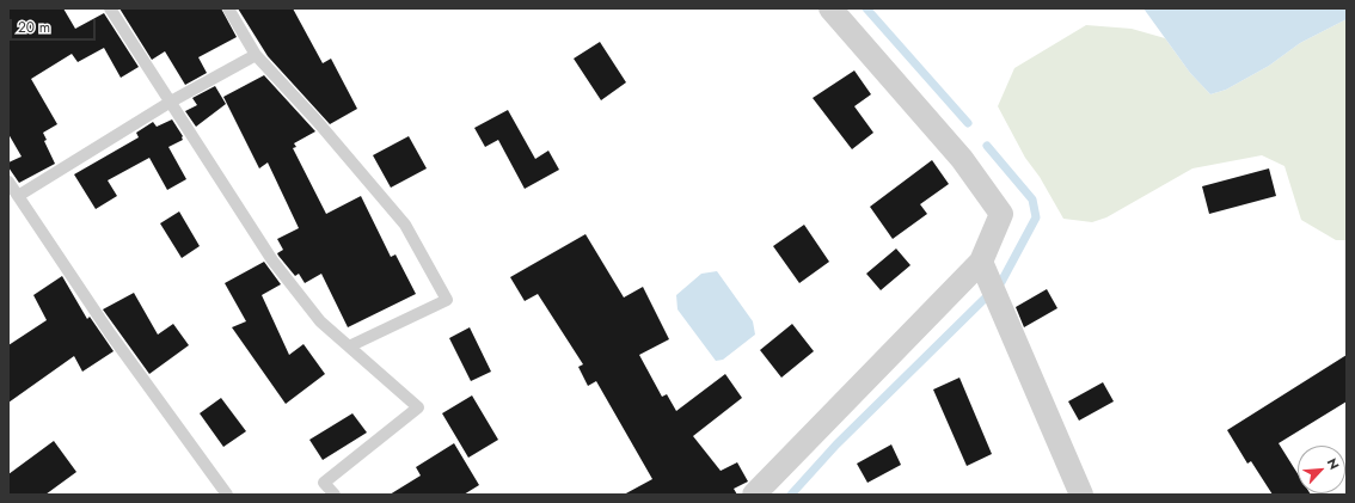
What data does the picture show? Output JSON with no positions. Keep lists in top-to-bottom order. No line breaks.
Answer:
{"scale_bar":"20 m","north":"top right"}
